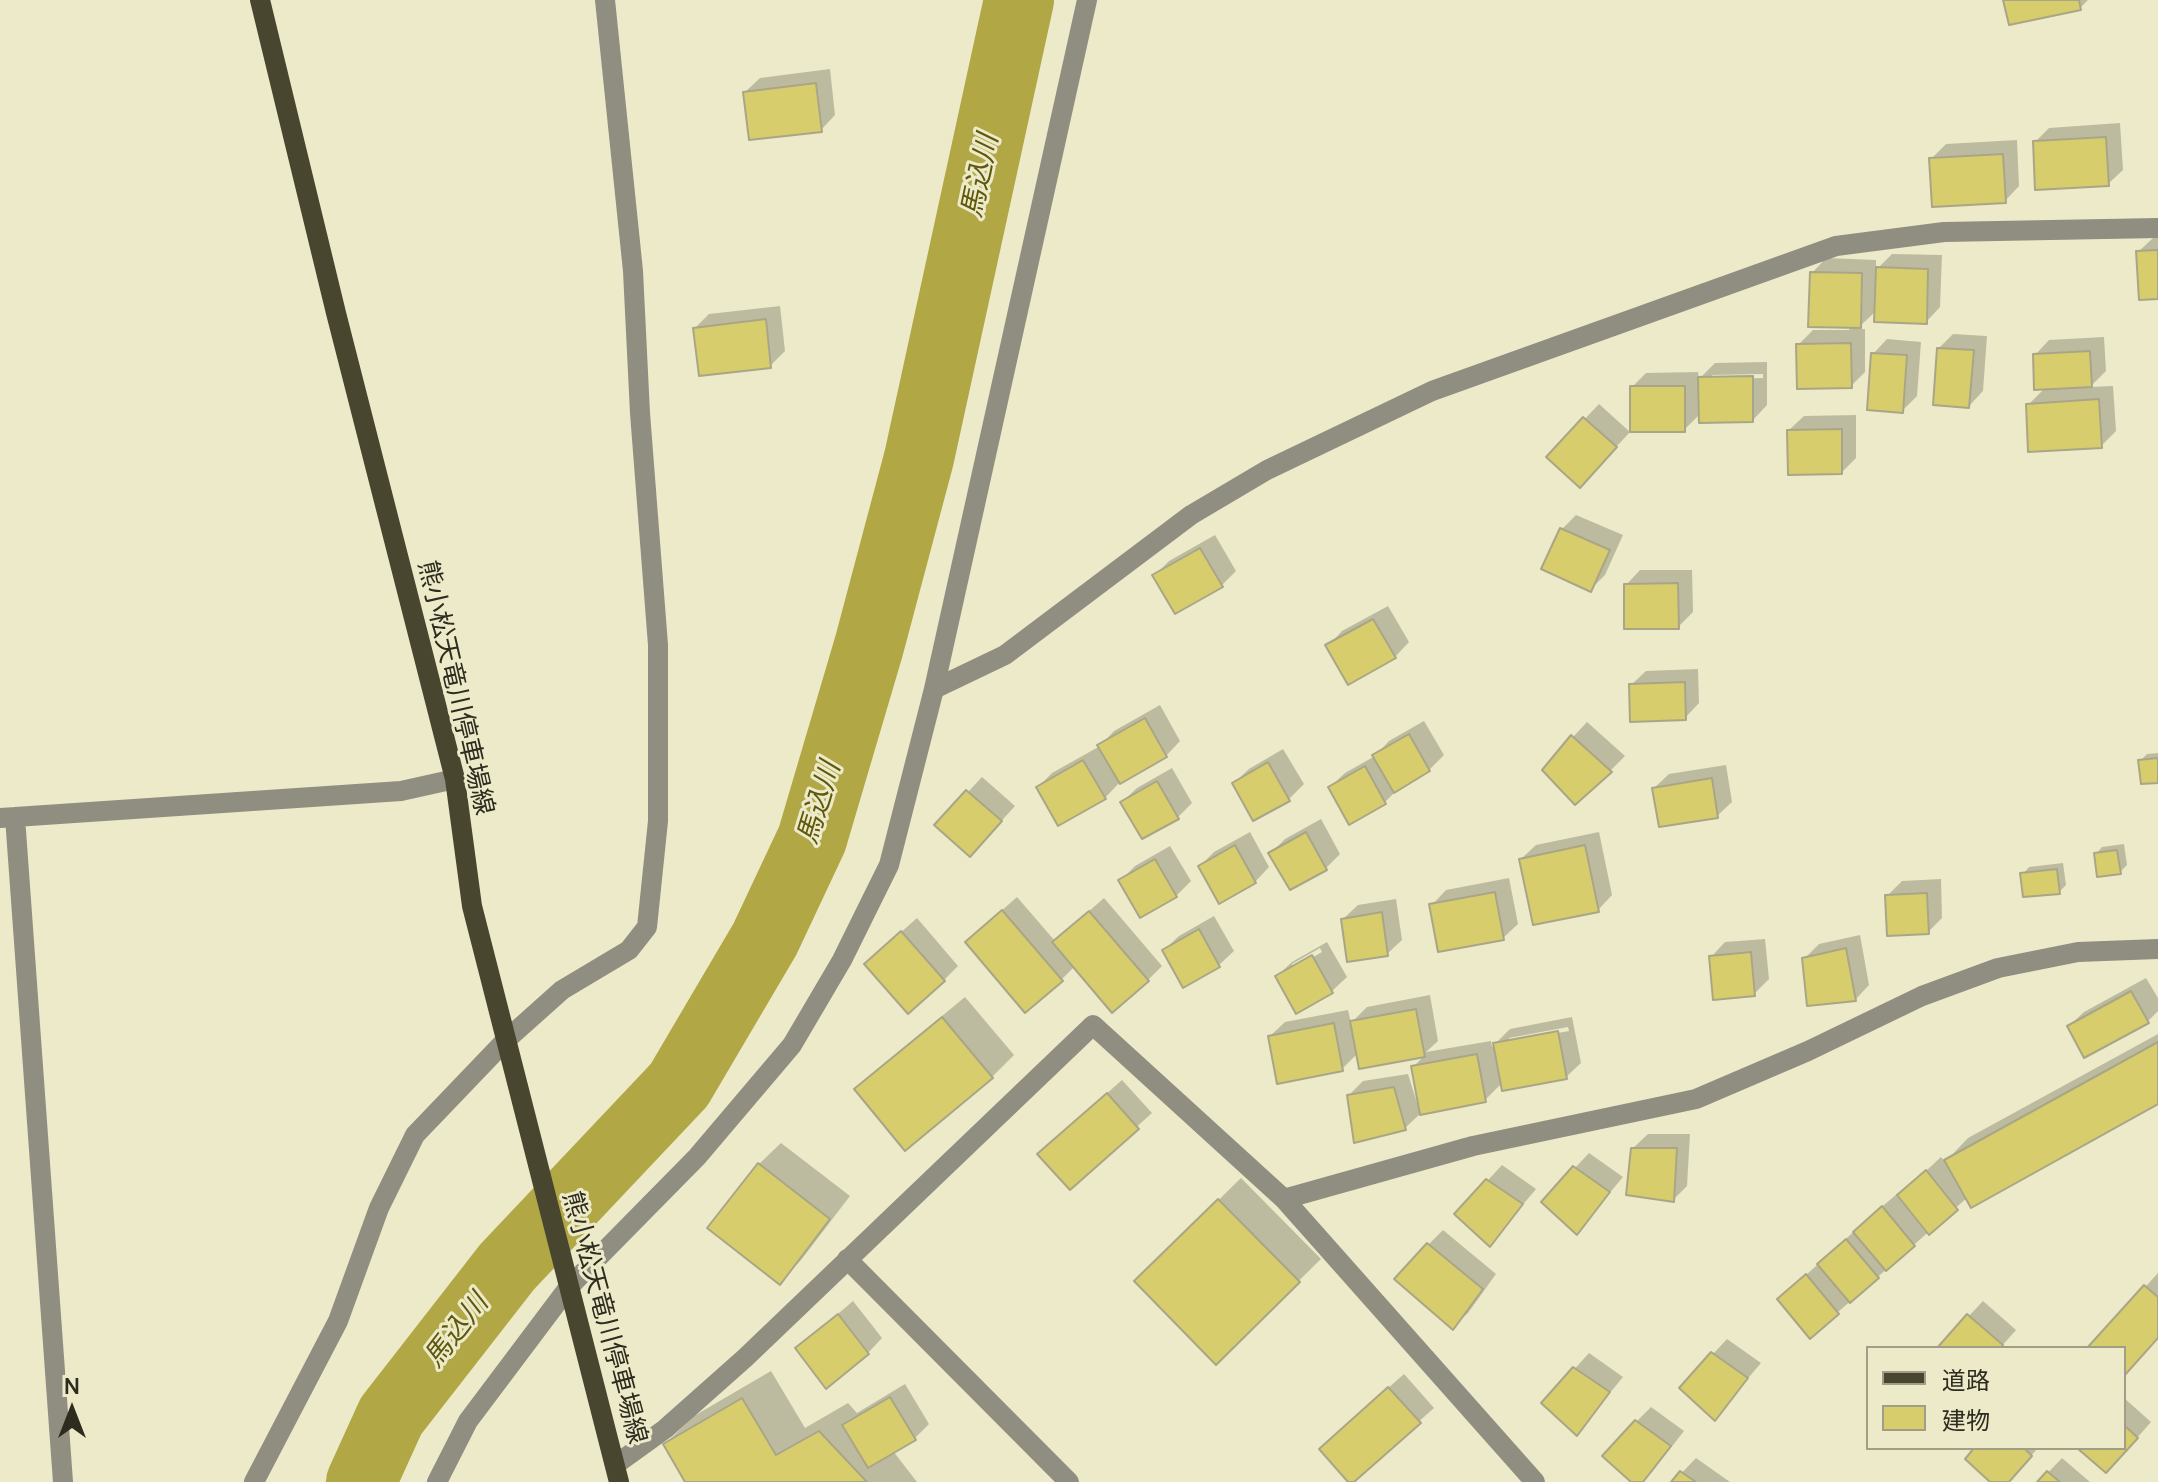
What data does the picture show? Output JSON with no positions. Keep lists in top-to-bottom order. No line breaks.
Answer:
{"streets":{"main road":["熊小松天竜川停車場線"]},"water":["馬込川"],"legend":["道路","建物"],"north":"top"}
